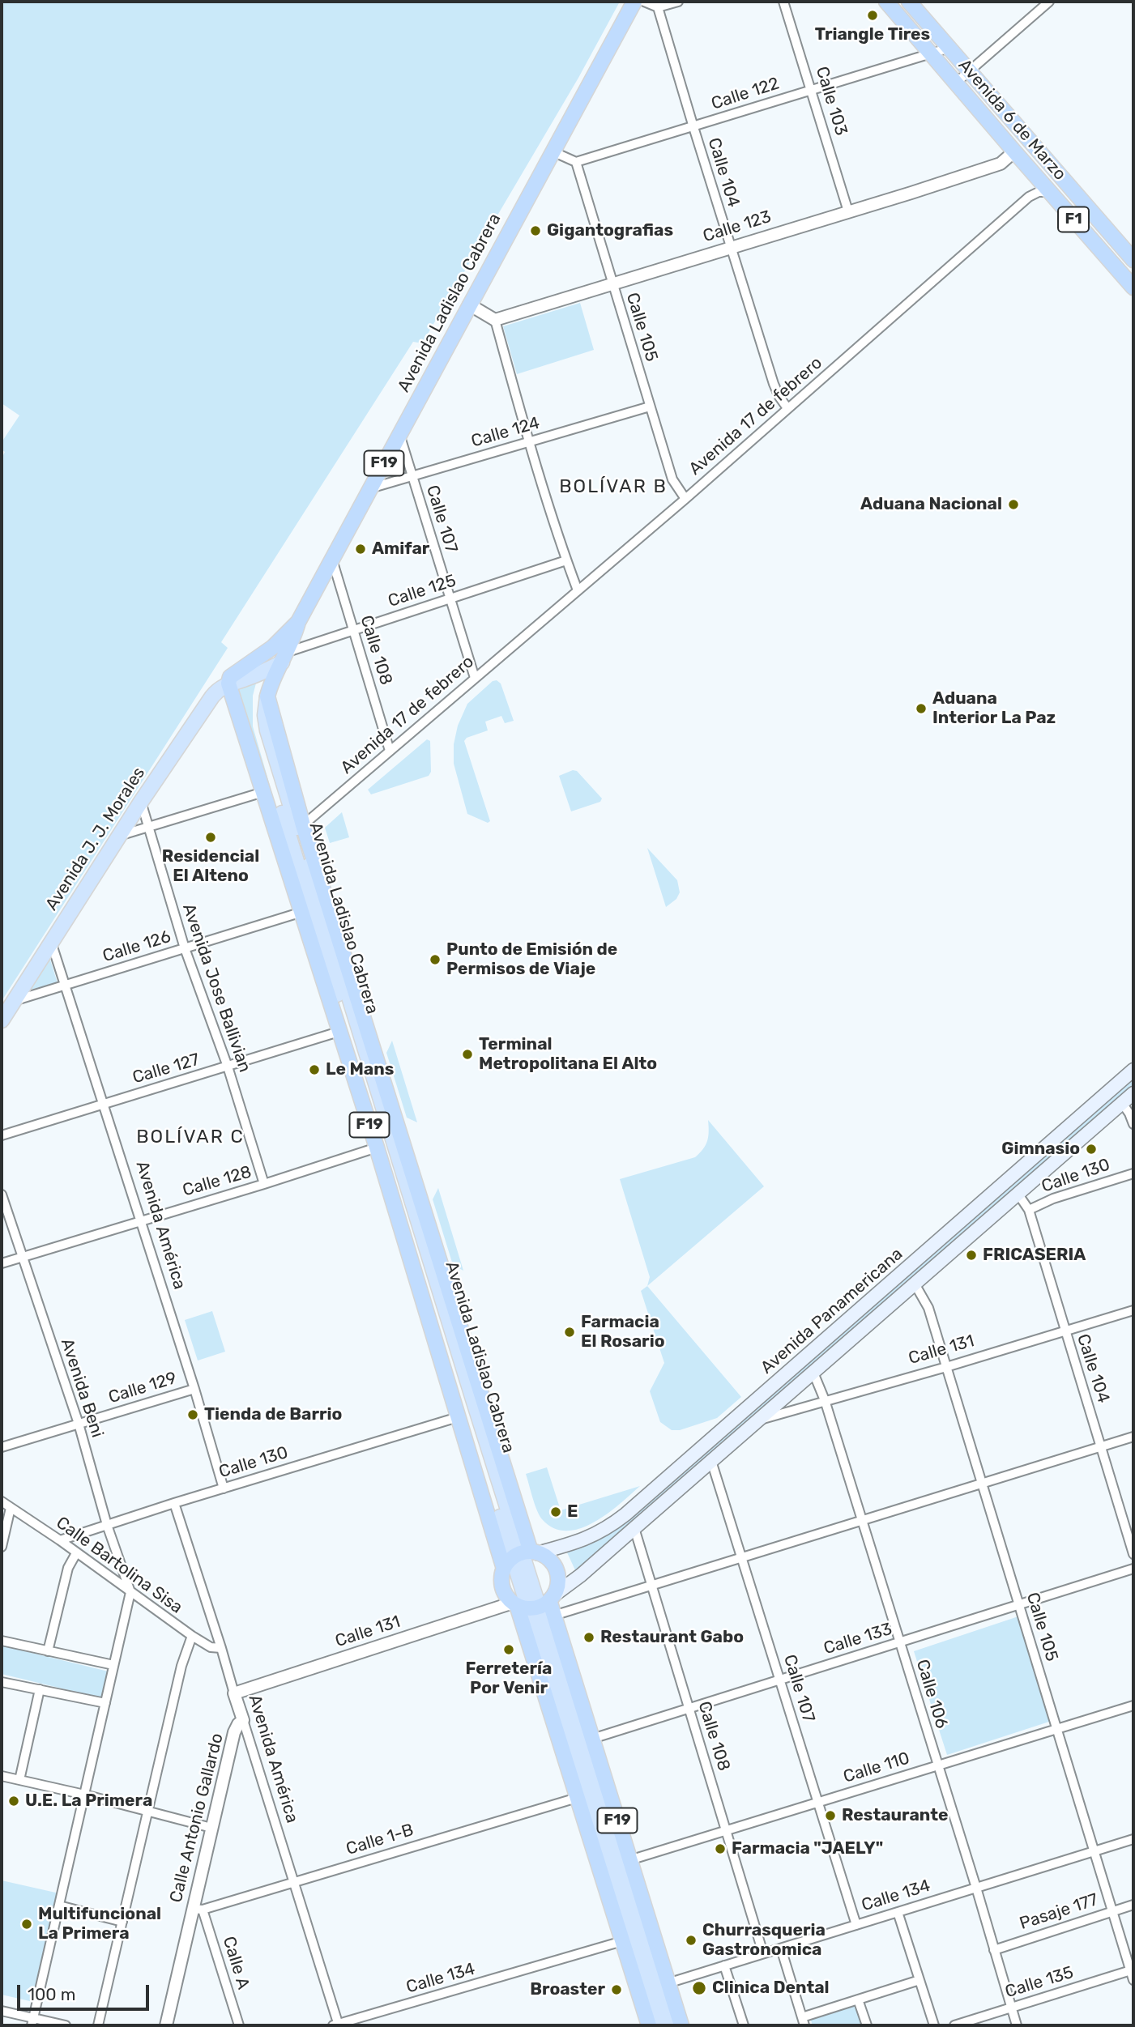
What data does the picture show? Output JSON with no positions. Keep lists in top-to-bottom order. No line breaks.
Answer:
{"streets":{"highway":["Avenida 6 de Marzo","F1","Avenida Ladislao Cabrera","F19"],"main road":["Avenida J. J. Morales","Avenida Panamericana"],"street":["Calle 122","Calle 103","Calle 104","Calle 123","Calle 105","Avenida 17 de febrero","Calle 124","Calle 107","Calle 125","Calle 108","Calle 126","Avenida Jose Ballivian","Calle 127","Calle 130","Calle 128","Avenida América","Calle 131","Avenida Beni","Calle 129","Calle Bartolina Sisa","Calle 133","Calle 106","Calle 110","Calle Antonio Gallardo","Calle 1-B","Calle 134","Pasaje 177","Calle A","Calle 135"]},"crossings":[["Calle 122","Calle 103"],["Calle 122","Avenida 6 de Marzo"],["Calle 122","Calle 104"],["Calle 122","Calle 105"],["Calle 103","Calle 123"],["Avenida 6 de Marzo","Calle 123"],["Avenida 6 de Marzo","Avenida 17 de febrero"],["Calle 104","Calle 123"],["Calle 104","Avenida 17 de febrero"],["Calle 104","Calle 130"],["Calle 104","Avenida Panamericana"],["Calle 104","Calle 131"],["Calle 123","Calle 105"],["Avenida Ladislao Cabrera","Avenida 17 de febrero"],["Avenida Ladislao Cabrera","Calle 124"],["Avenida Ladislao Cabrera","F19"],["Avenida Ladislao Cabrera","Calle 107"],["Avenida Ladislao Cabrera","Calle 125"],["Avenida Ladislao Cabrera","Calle 108"],["Avenida Ladislao Cabrera","Avenida J. J. Morales"],["Avenida Ladislao Cabrera","Calle 126"],["Avenida Ladislao Cabrera","Calle 127"],["Avenida Ladislao Cabrera","Calle 130"],["Avenida Ladislao Cabrera","Calle 128"],["Avenida Ladislao Cabrera","Avenida Panamericana"],["Avenida Ladislao Cabrera","Calle 131"],["Avenida Ladislao Cabrera","Calle 133"],["Avenida Ladislao Cabrera","Calle 110"],["Avenida Ladislao Cabrera","Calle 1-B"],["Avenida Ladislao Cabrera","Calle 134"],["Calle 105","Avenida 17 de febrero"],["Calle 105","Calle 124"],["Calle 105","Avenida Panamericana"],["Calle 105","Calle 131"],["Calle 105","Calle 133"],["Calle 105","Calle 110"],["Calle 105","Calle 134"],["Calle 105","Pasaje 177"],["Calle 105","Calle 135"],["Avenida 17 de febrero","Calle 107"],["Avenida 17 de febrero","Calle 108"],["Calle 124","Calle 107"],["F19","Avenida Panamericana"],["F19","Calle 131"],["Calle 107","Calle 125"],["Calle 107","Avenida Panamericana"],["Calle 107","Calle 133"],["Calle 107","Calle 110"],["Calle 107","Calle 134"],["Calle 125","Calle 108"],["Calle 108","Avenida Panamericana"],["Calle 108","Calle 133"],["Calle 108","Calle 110"],["Calle 108","Calle 134"],["Avenida J. J. Morales","Calle 126"],["Avenida J. J. Morales","Avenida Jose Ballivian"],["Avenida J. J. Morales","Avenida América"],["Calle 126","Avenida Jose Ballivian"],["Calle 126","Avenida América"],["Avenida Jose Ballivian","Calle 127"],["Avenida Jose Ballivian","Calle 128"],["Calle 127","Avenida América"],["Calle 130","Avenida América"],["Calle 130","Avenida Beni"],["Calle 130","Calle Bartolina Sisa"],["Calle 128","Avenida América"],["Calle 128","Avenida Beni"],["Avenida América","Calle 131"],["Avenida América","Calle 129"],["Avenida América","Calle Bartolina Sisa"],["Avenida América","Calle Antonio Gallardo"],["Avenida América","Calle 1-B"],["Avenida América","Calle 134"],["Avenida Panamericana","Calle 131"],["Avenida Panamericana","Calle 106"],["Calle 131","Calle 106"],["Avenida Beni","Calle 129"],["Avenida Beni","Calle Bartolina Sisa"],["Calle 133","Calle 106"],["Calle 106","Calle 110"],["Calle 106","Calle 134"],["Calle 106","Pasaje 177"],["Calle 106","Calle 135"],["Calle Antonio Gallardo","Calle 1-B"],["Calle Antonio Gallardo","Calle A"],["Calle 1-B","Calle A"]],"districts":["BOLÍVAR B","BOLÍVAR C"],"places":["Triangle Tires","Gigantografias","Aduana Nacional","Amifar","Aduana Interior La Paz","Residencial El Alteno","Punto de Emisión de Permisos de Viaje","Terminal Metropolitana El Alto","Le Mans","Gimnasio","FRICASERIA","Farmacia El Rosario","Tienda de Barrio","E","Restaurant Gabo","Ferretería Por Venir","U.E. La Primera","Restaurante","Farmacia \"JAELY\"","Multifuncional La Primera","Churrasqueria Gastronomica","Clinica Dental","Broaster"],"scale_bar":"100 m"}
